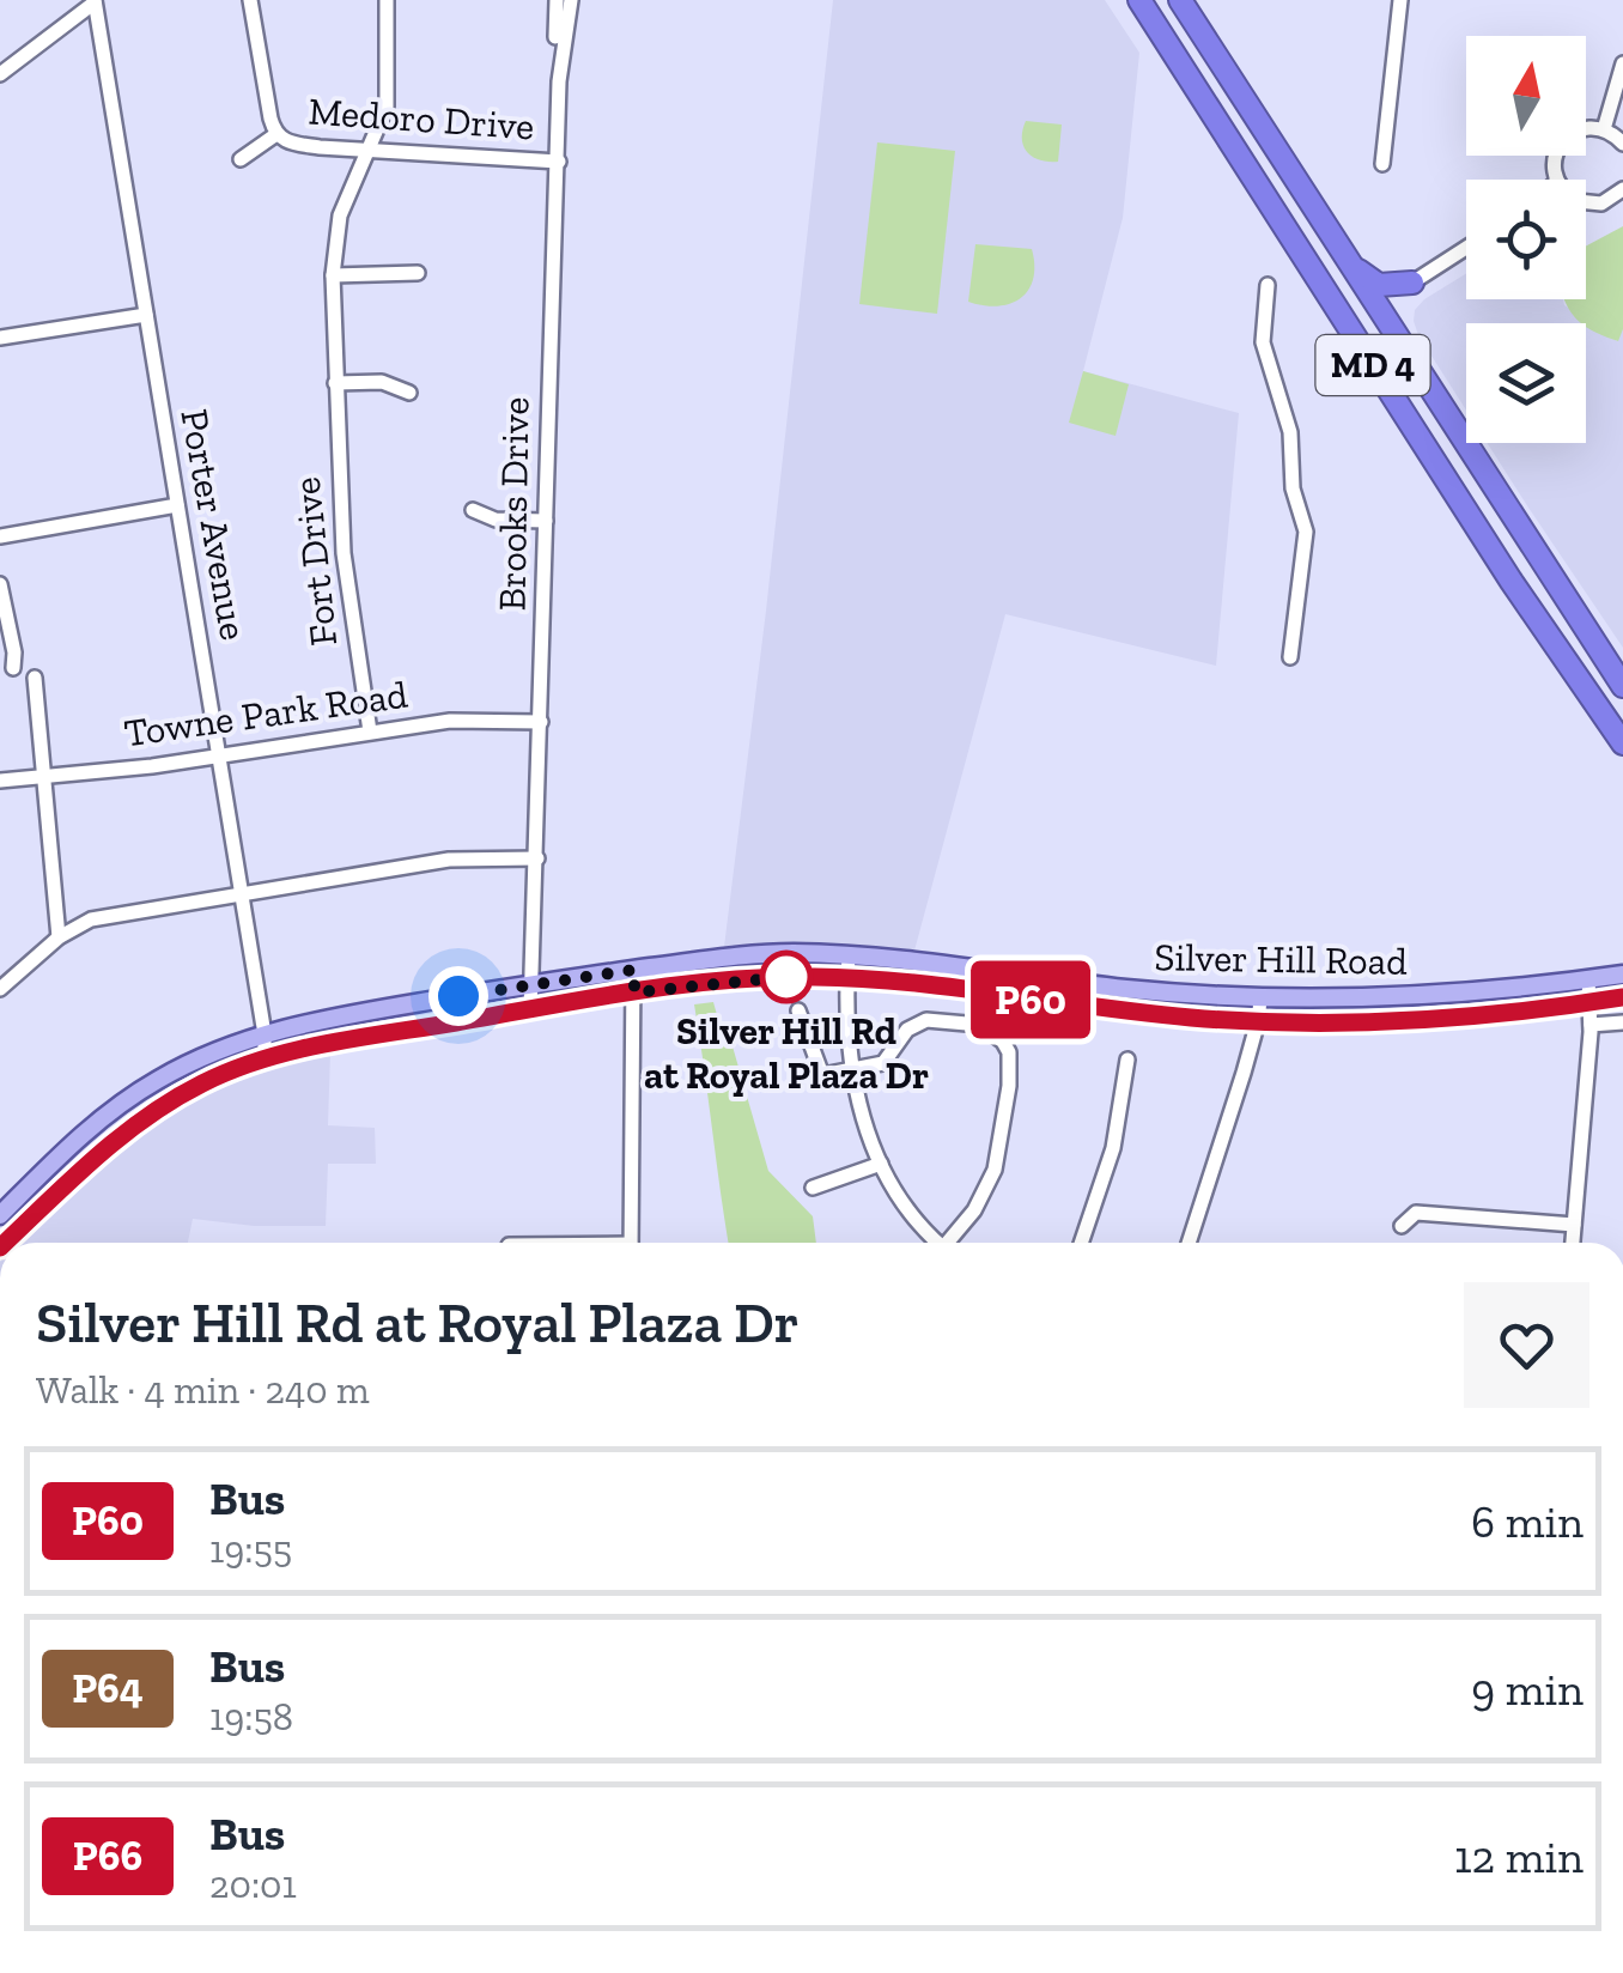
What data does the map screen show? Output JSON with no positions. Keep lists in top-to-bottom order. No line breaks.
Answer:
{"streets":{"highway":["MD 4"],"main road":["Silver Hill Road"],"street":["Medoro Drive","Brooks Drive","Porter Avenue","Fort Drive","Towne Park Road"]},"crossings":[["Medoro Drive","Brooks Drive"],["Medoro Drive","Fort Drive"],["Brooks Drive","Towne Park Road"],["Brooks Drive","Silver Hill Road"],["Porter Avenue","Towne Park Road"],["Porter Avenue","Silver Hill Road"],["Fort Drive","Towne Park Road"]],"places":["Silver Hill Rd at Royal Plaza Dr"],"lines":["bus line P60"],"north":"top","page":{"on_map":"P60","heading":["Silver Hill Rd at Royal Plaza Dr","Walk · 4 min · 240 m"],"list":[{"mark":"P60","name":"Bus","note":"19:55","value":"6 min"},{"mark":"P64","name":"Bus","note":"19:58","value":"9 min"},{"mark":"P66","name":"Bus","note":"20:01","value":"12 min"}]}}
